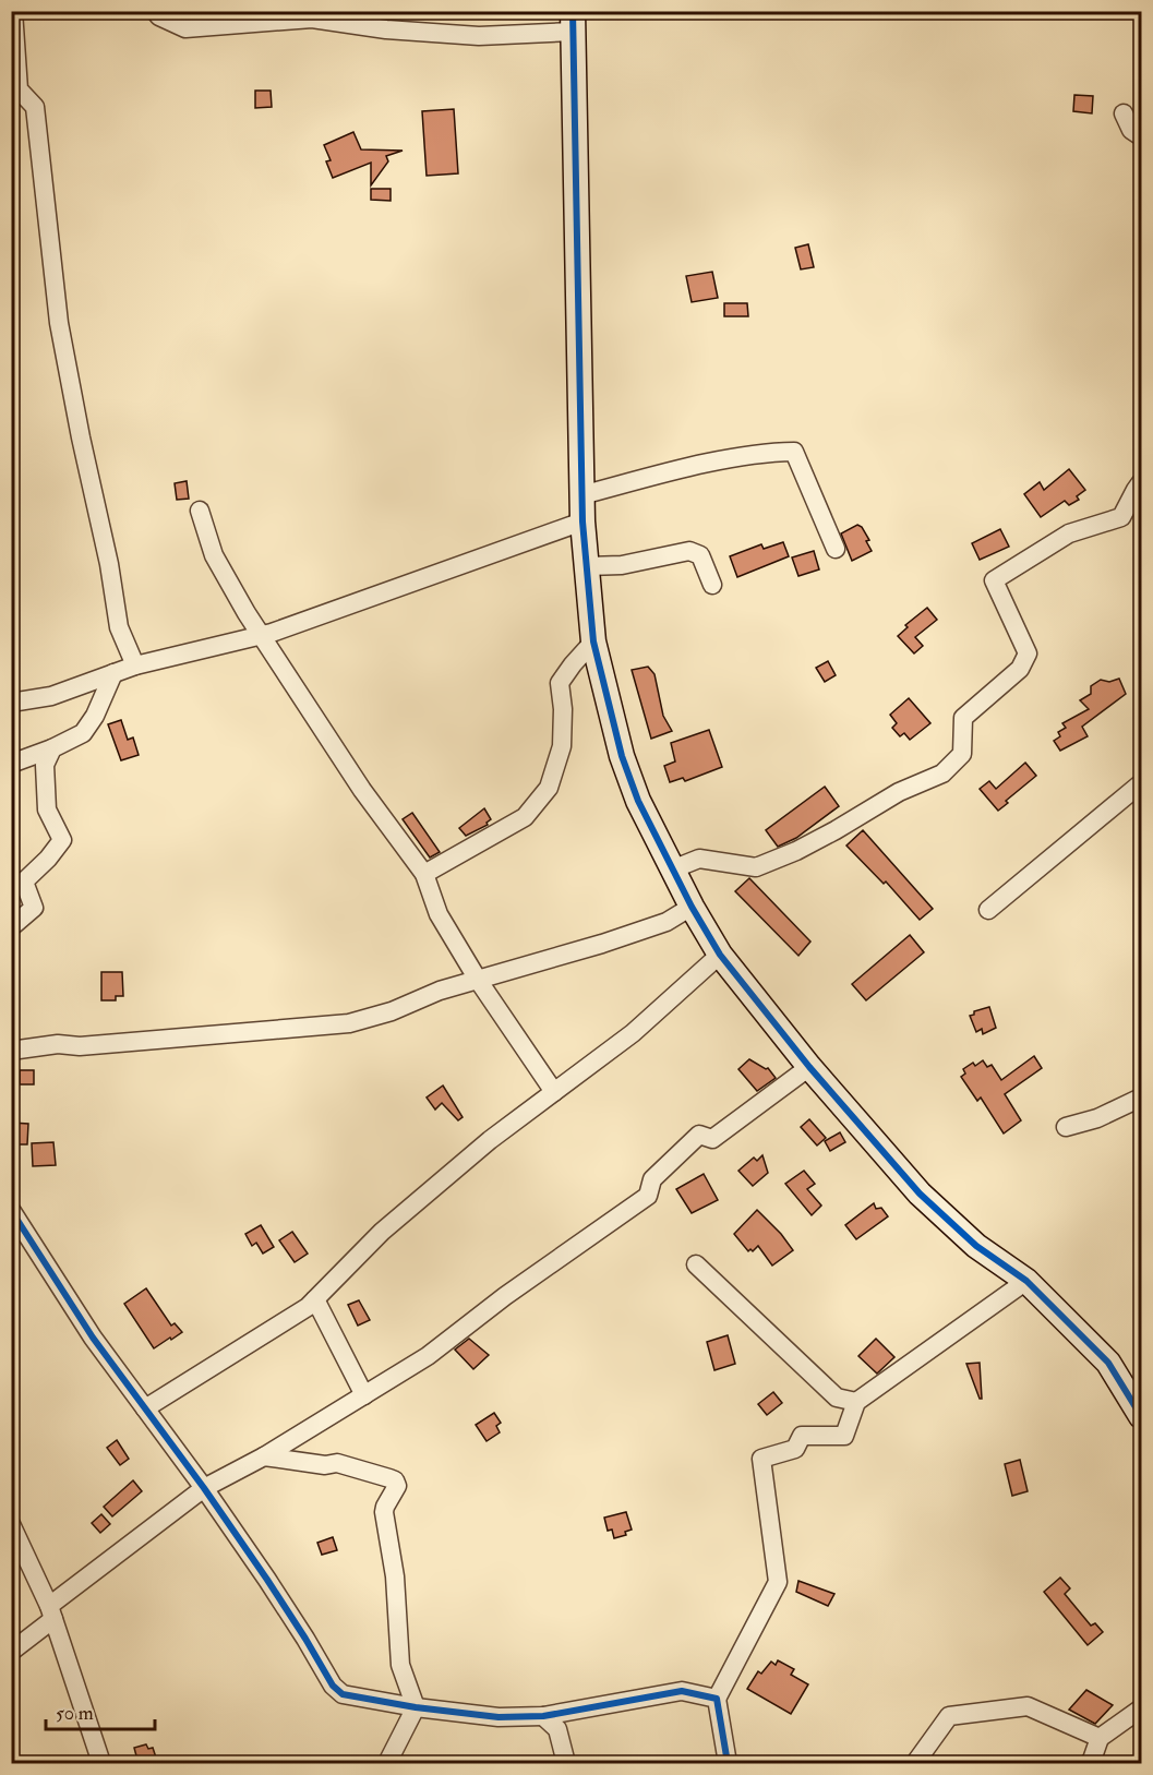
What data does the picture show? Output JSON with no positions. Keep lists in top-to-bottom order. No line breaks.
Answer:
{"scale_bar":"50 m"}
